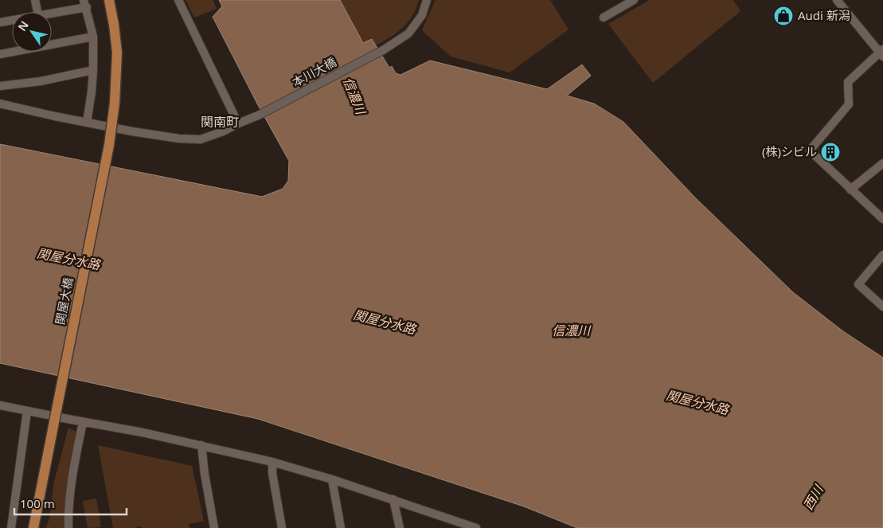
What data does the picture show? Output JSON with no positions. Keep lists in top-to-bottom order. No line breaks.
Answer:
{"streets":{"main road":["関屋大橋"],"street":["本川大橋"]},"districts":["関南町"],"water":["信濃川","関屋分水路","西川"],"places":{"shop":["Audi 新潟"],"building":["(株)シビル"]},"scale_bar":"100 m","north":"top left"}
